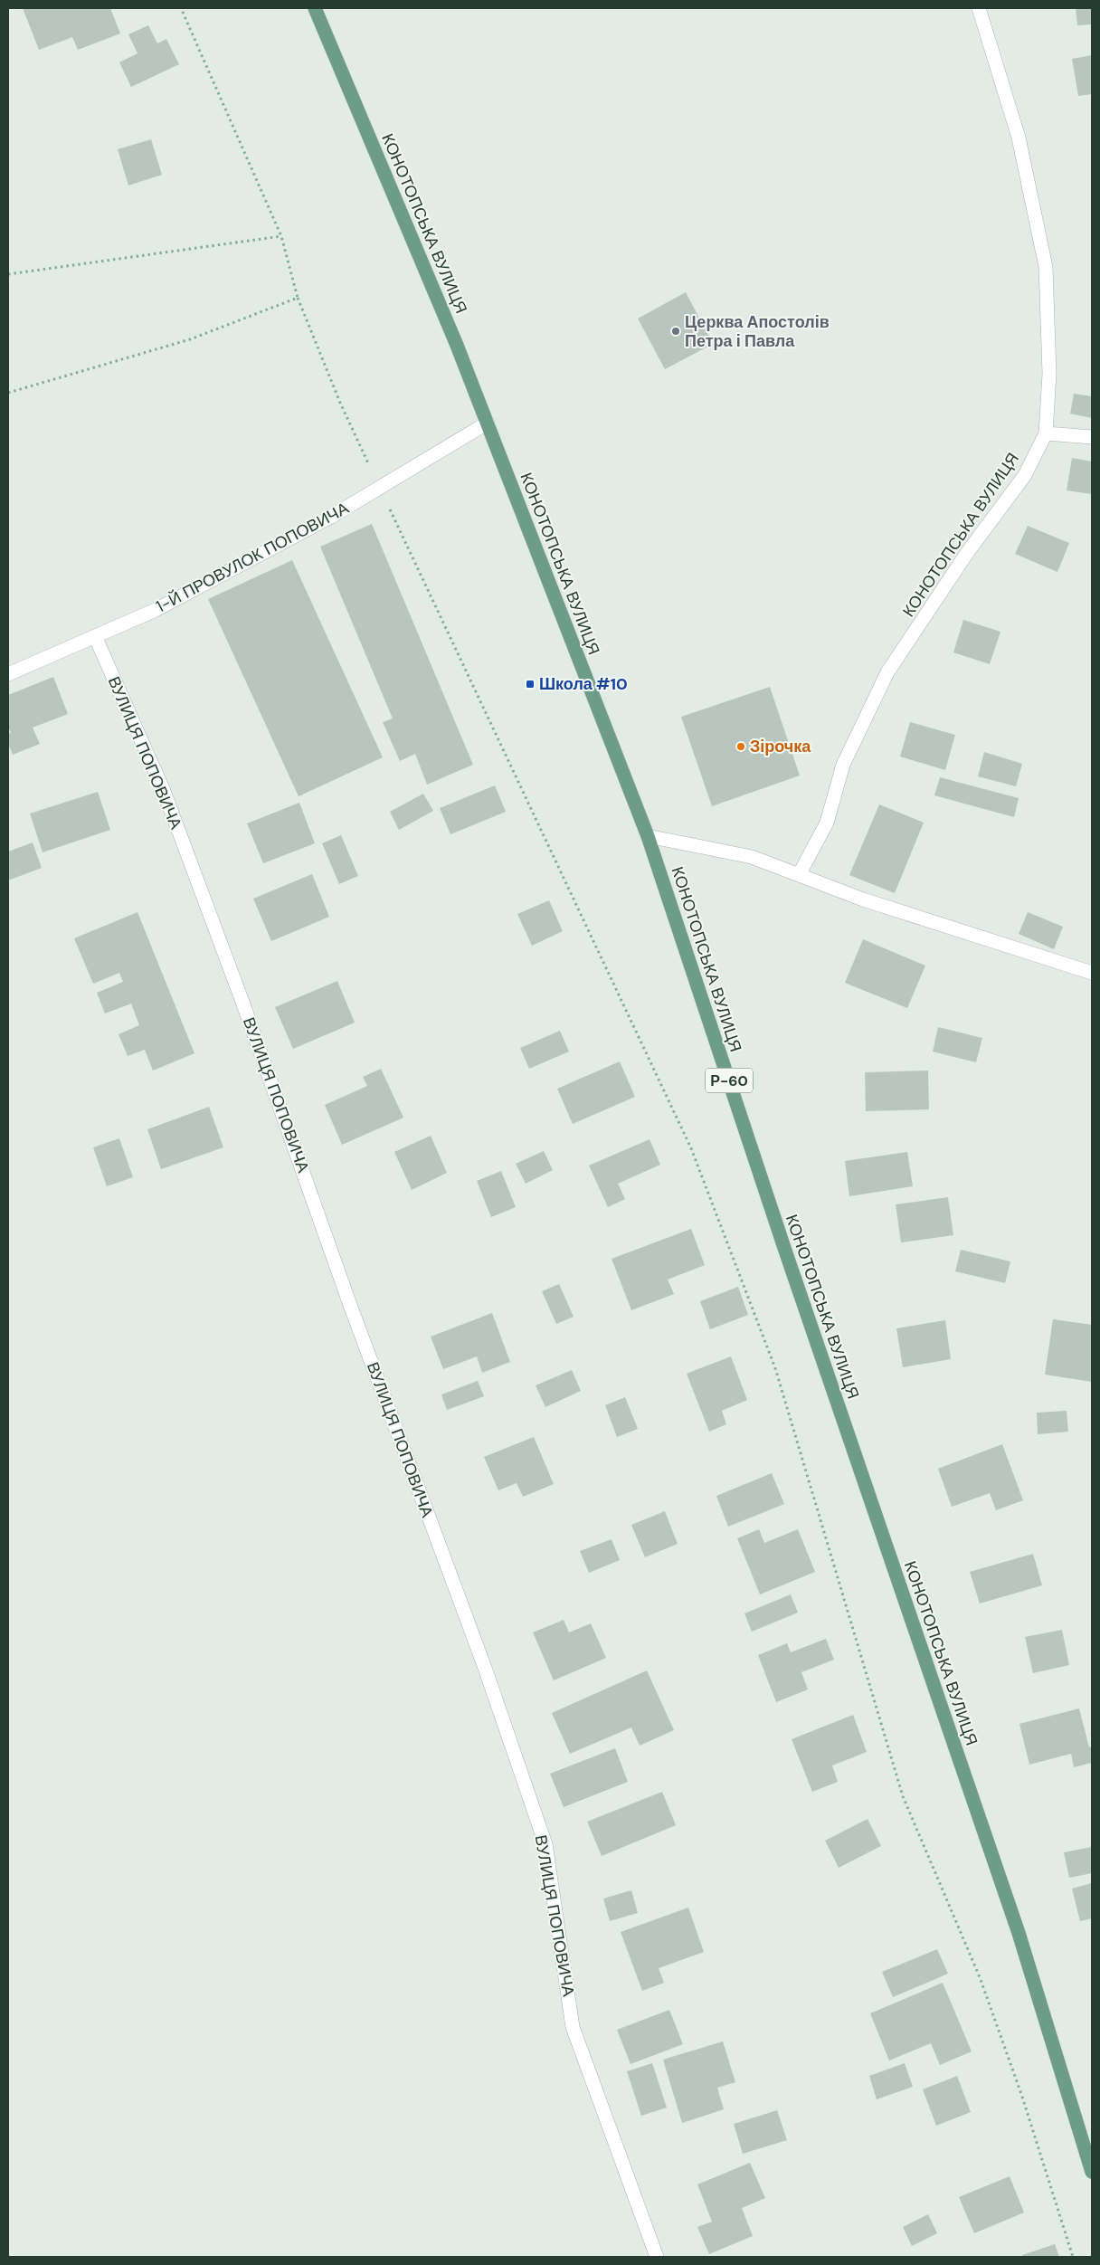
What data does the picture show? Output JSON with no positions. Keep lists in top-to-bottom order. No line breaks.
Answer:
{"streets":{"main road":["КОНОТОПСЬКА ВУЛИЦЯ","Р-60"],"street":["1-Й ПРОВУЛОК ПОПОВИЧА","ВУЛИЦЯ ПОПОВИЧА"]},"crossings":[["КОНОТОПСЬКА ВУЛИЦЯ","1-Й ПРОВУЛОК ПОПОВИЧА"],["1-Й ПРОВУЛОК ПОПОВИЧА","ВУЛИЦЯ ПОПОВИЧА"]],"places":{"other":["Церква Апостолів Петра і Павла","Зірочка"],"transit":["Школа #10"]}}
